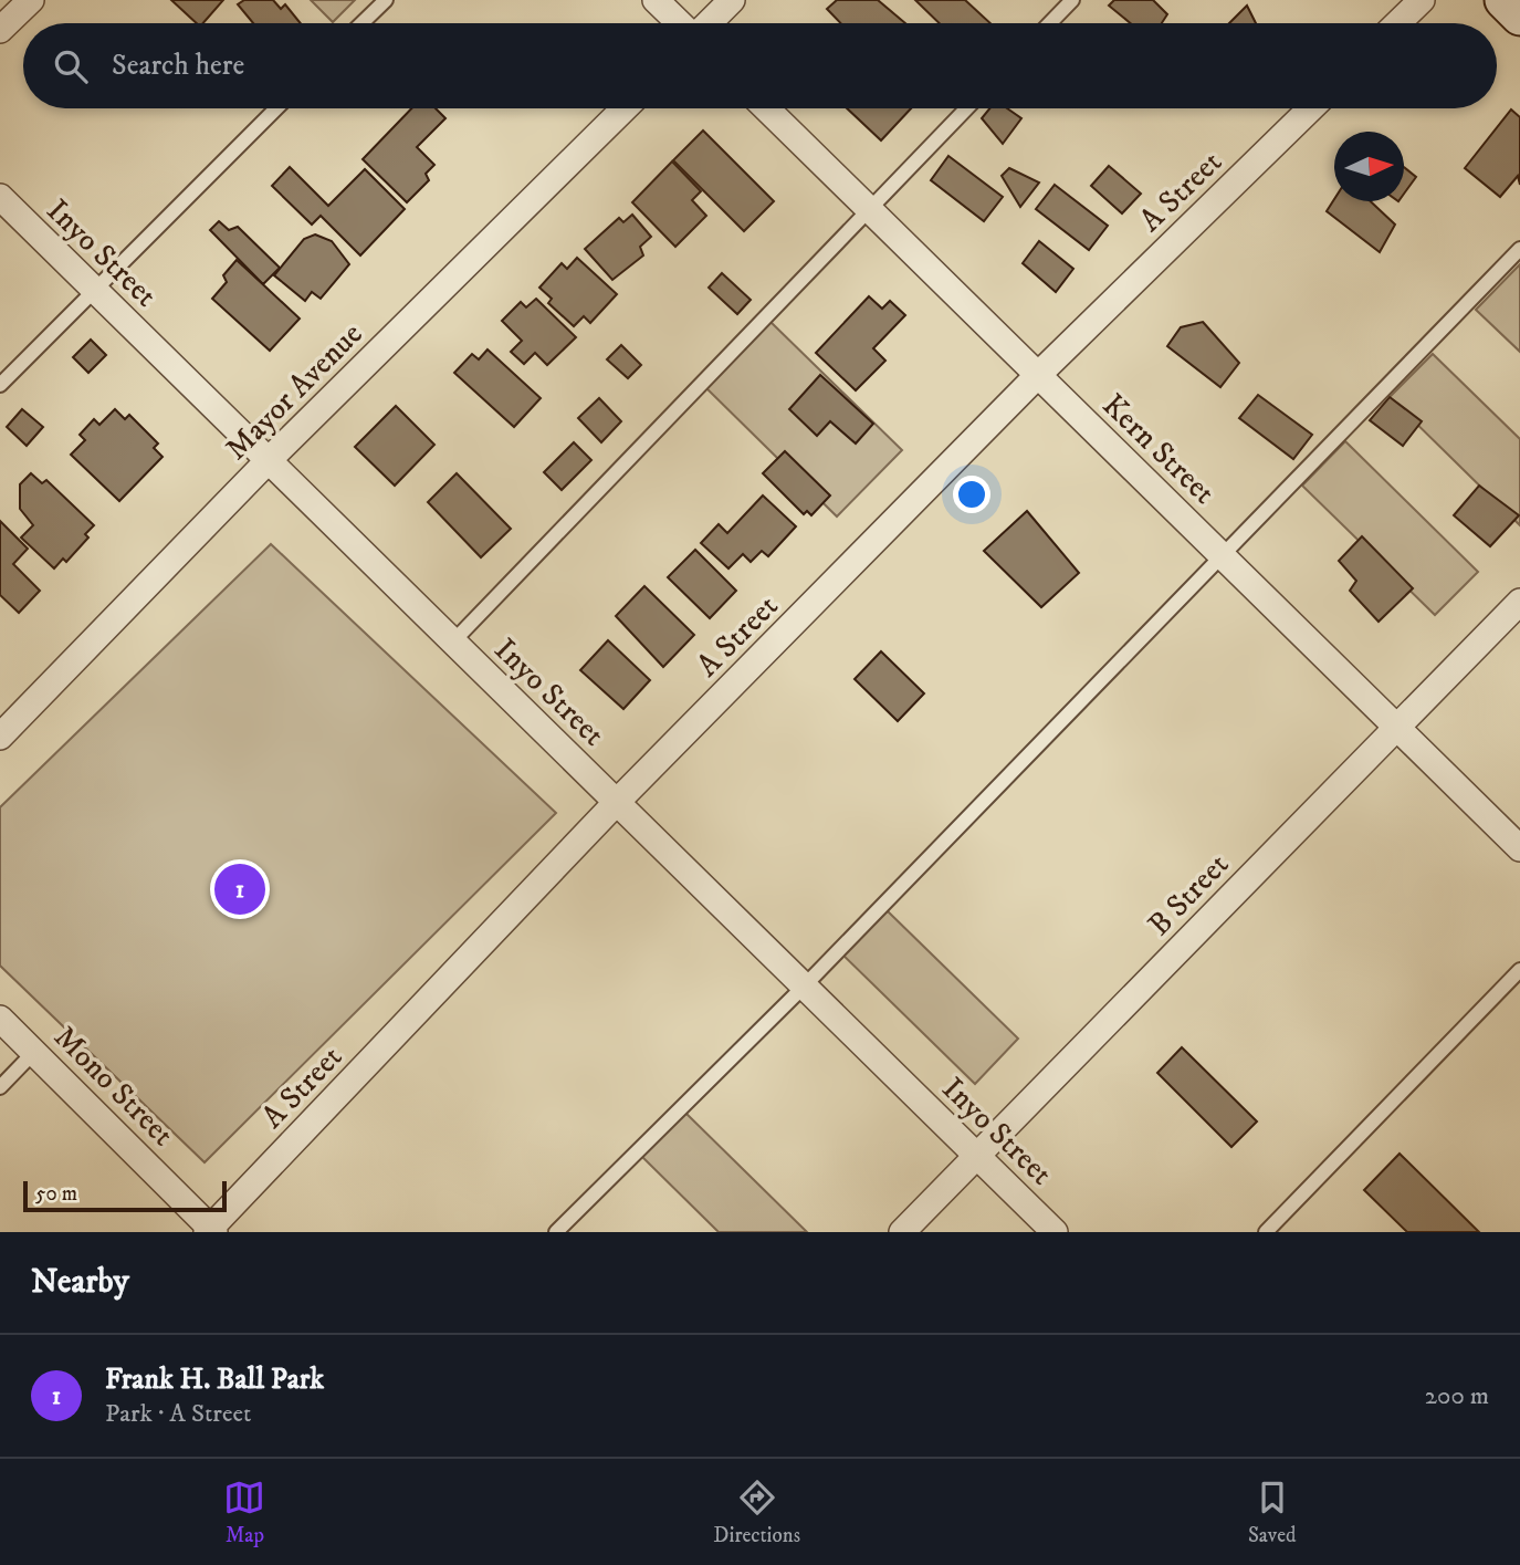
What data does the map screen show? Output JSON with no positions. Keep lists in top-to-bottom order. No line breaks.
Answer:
{"streets":{"street":["A Street","Inyo Street","Mayor Avenue","Kern Street","B Street","Mono Street"]},"crossings":[["A Street","Inyo Street"],["A Street","Kern Street"],["A Street","Mono Street"],["Inyo Street","Mayor Avenue"],["Inyo Street","B Street"],["Kern Street","B Street"]],"scale_bar":"50 m","north":"right","page":{"search":"Search here","pins":"1","scale":"50 m","heading":"Nearby","list":[{"mark":"1","name":"Frank H. Ball Park","note":"Park · A Street","value":"200 m"}],"nav":["Map","Directions","Saved"]}}
